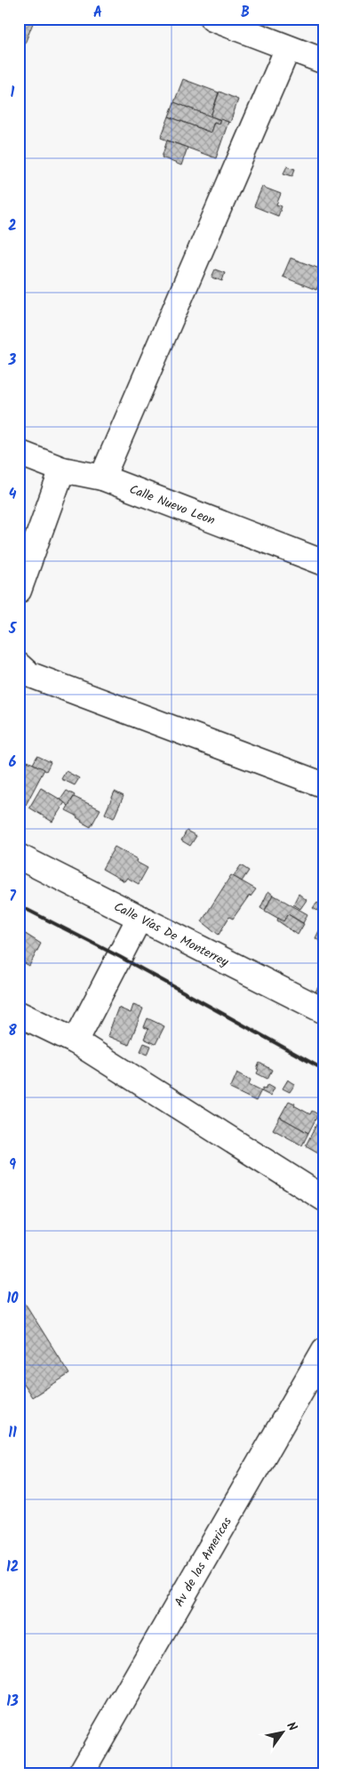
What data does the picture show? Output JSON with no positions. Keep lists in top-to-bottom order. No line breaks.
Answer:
{"streets":{"street":["Calle Nuevo Leon","Calle Vías De Monterrey","Av de las Americas"]},"north":"top right","grid":{"columns":["A","B"],"rows":["1","2","3","4","5","6","7","8","9","10","11","12","13"]}}
